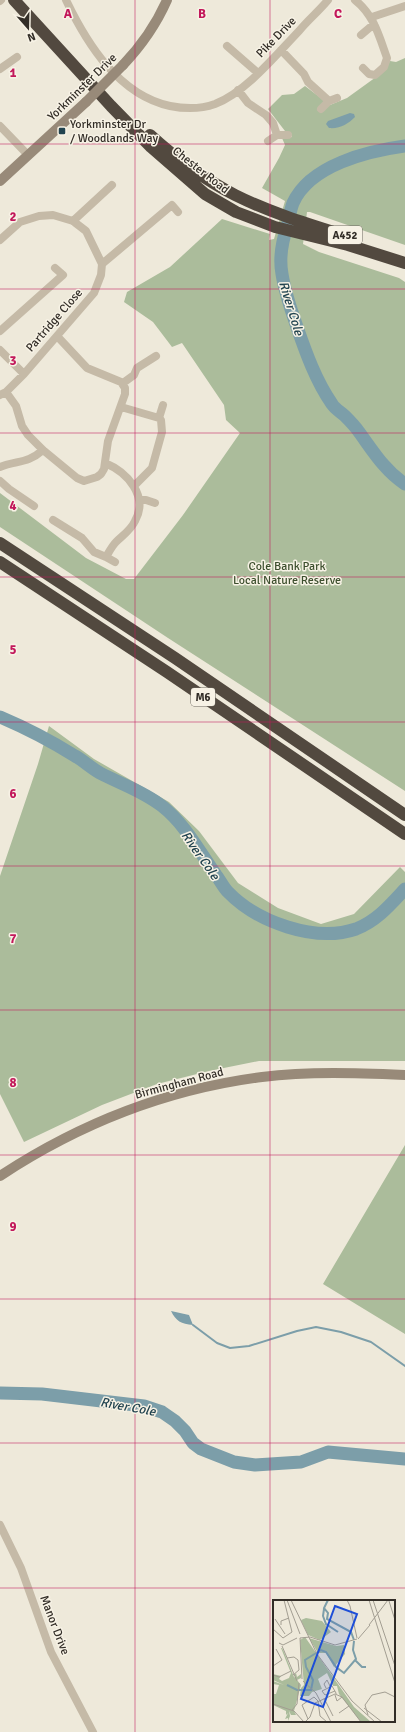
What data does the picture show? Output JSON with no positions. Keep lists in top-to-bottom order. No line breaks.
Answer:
{"streets":{"highway":["Chester Road","A452","M6"],"main road":["Yorkminster Drive","Birmingham Road"],"street":["Pike Drive","Partridge Close","Manor Drive"]},"water":["River Cole"],"parks":["Cole Bank Park Local Nature Reserve"],"places":{"transit":["Yorkminster Dr / Woodlands Way"]},"north":"bottom","grid":{"columns":["A","B","C"],"rows":["1","2","3","4","5","6","7","8","9"]}}
